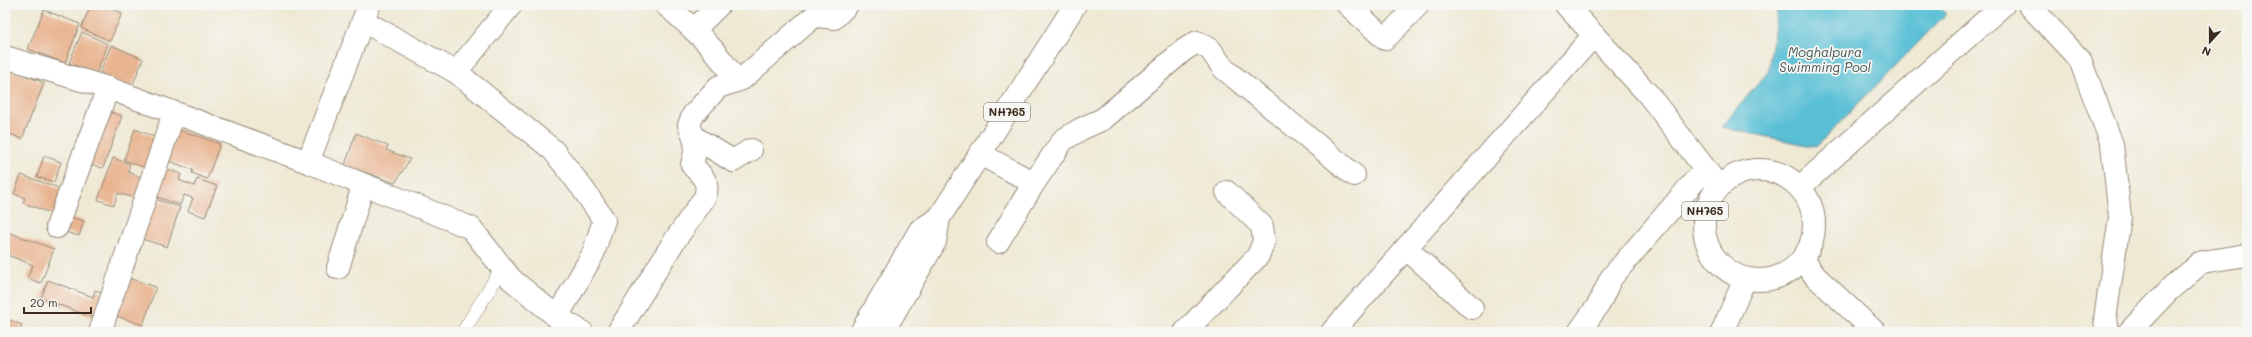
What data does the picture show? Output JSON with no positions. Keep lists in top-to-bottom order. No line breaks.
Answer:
{"streets":{"main road":["NH765"]},"water":["Moghalpura Swimming Pool"],"scale_bar":"20 m","north":"bottom"}
